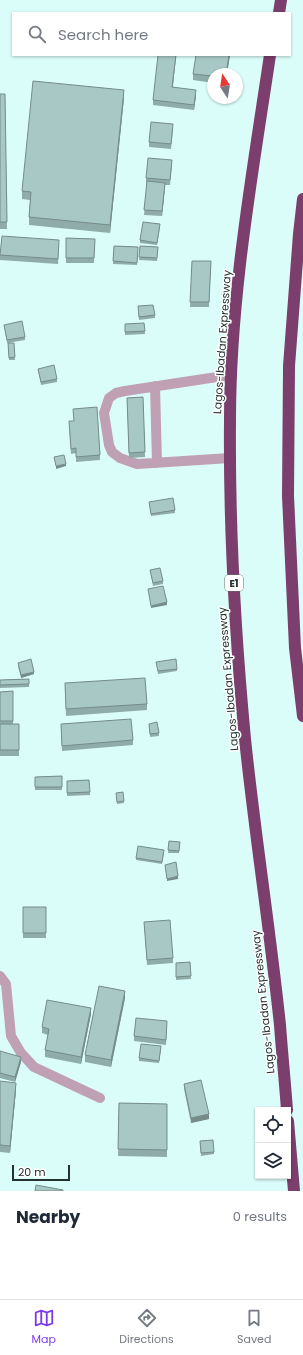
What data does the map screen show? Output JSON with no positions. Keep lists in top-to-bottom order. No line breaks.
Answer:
{"streets":{"highway":["Lagos-Ibadan Expressway","E1"]},"scale_bar":"20 m","north":"top","page":{"search":"Search here","scale":"20 m","heading":["Nearby","0 results"],"nav":["Map","Directions","Saved"]}}
